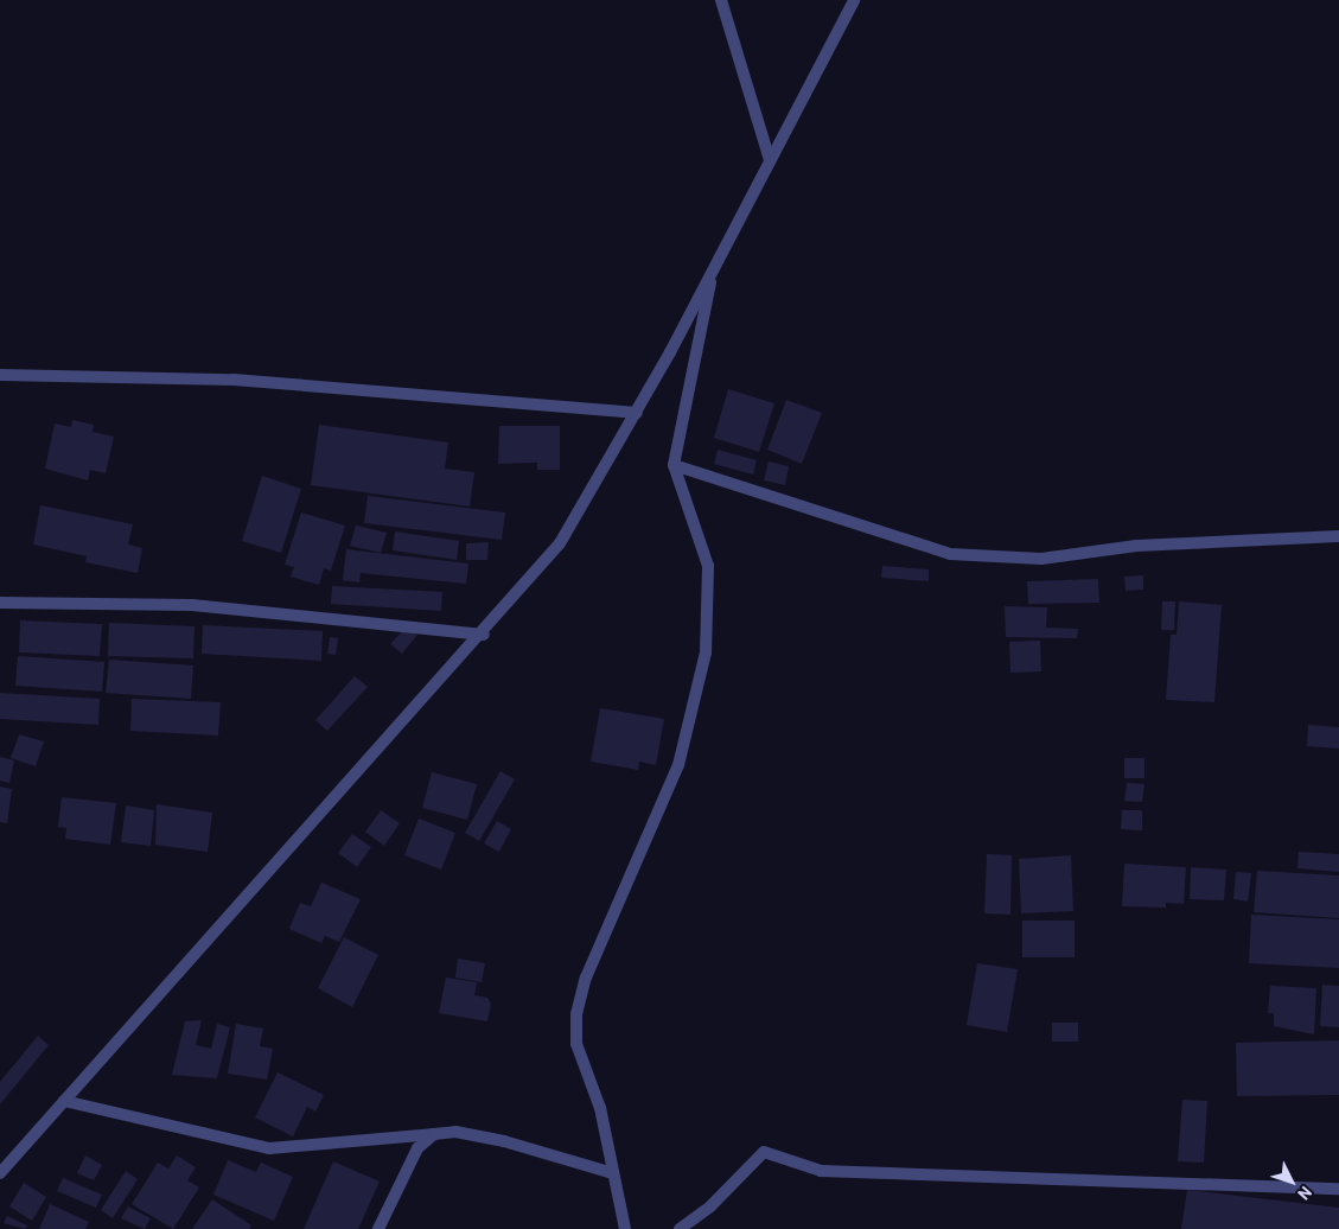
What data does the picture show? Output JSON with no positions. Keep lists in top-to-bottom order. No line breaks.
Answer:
{"north":"bottom right"}
